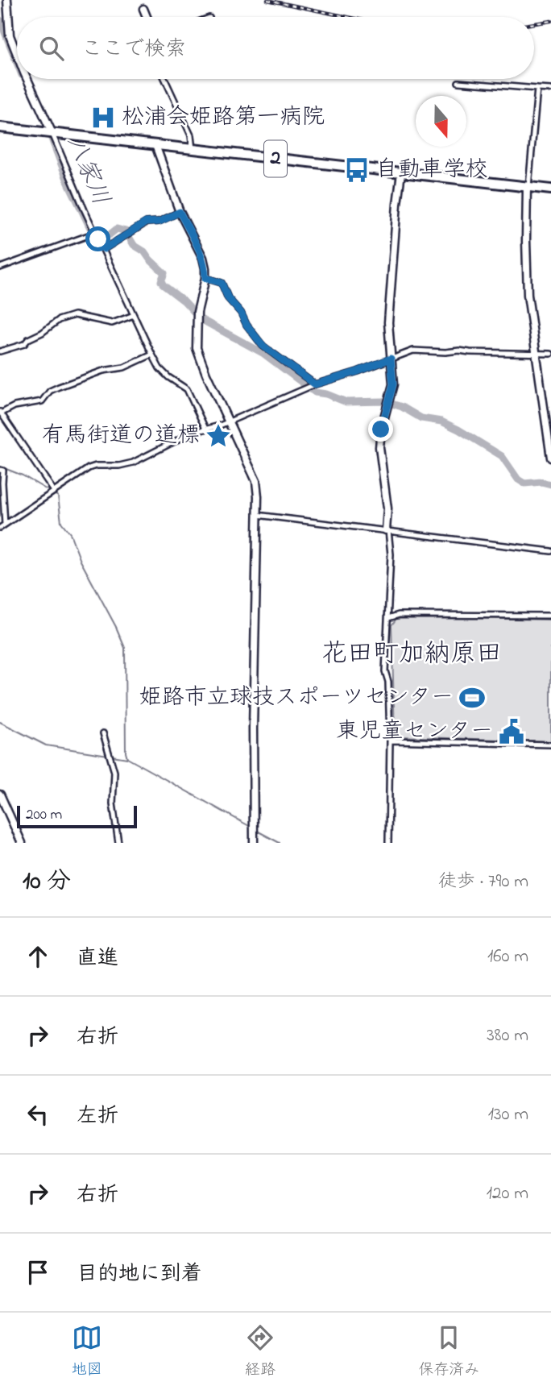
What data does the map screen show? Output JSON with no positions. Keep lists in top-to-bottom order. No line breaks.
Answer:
{"streets":{"highway":["2"]},"districts":["花田町加納原田"],"water":["八家川"],"places":{"hospital":["松浦会姫路第一病院"],"bus stop":["自動車学校"],"place":["有馬街道の道標"],"sports":["姫路市立球技スポーツセンター"],"public building":["東児童センター"]},"scale_bar":"200 m","north":"bottom","page":{"search":"ここで検索","scale":"200 m","heading":["10 分","徒歩 · 790 m"],"list":[["直進","160 m"],["右折","380 m"],["左折","130 m"],["右折","120 m"],"目的地に到着"],"nav":["地図","経路","保存済み"]}}
